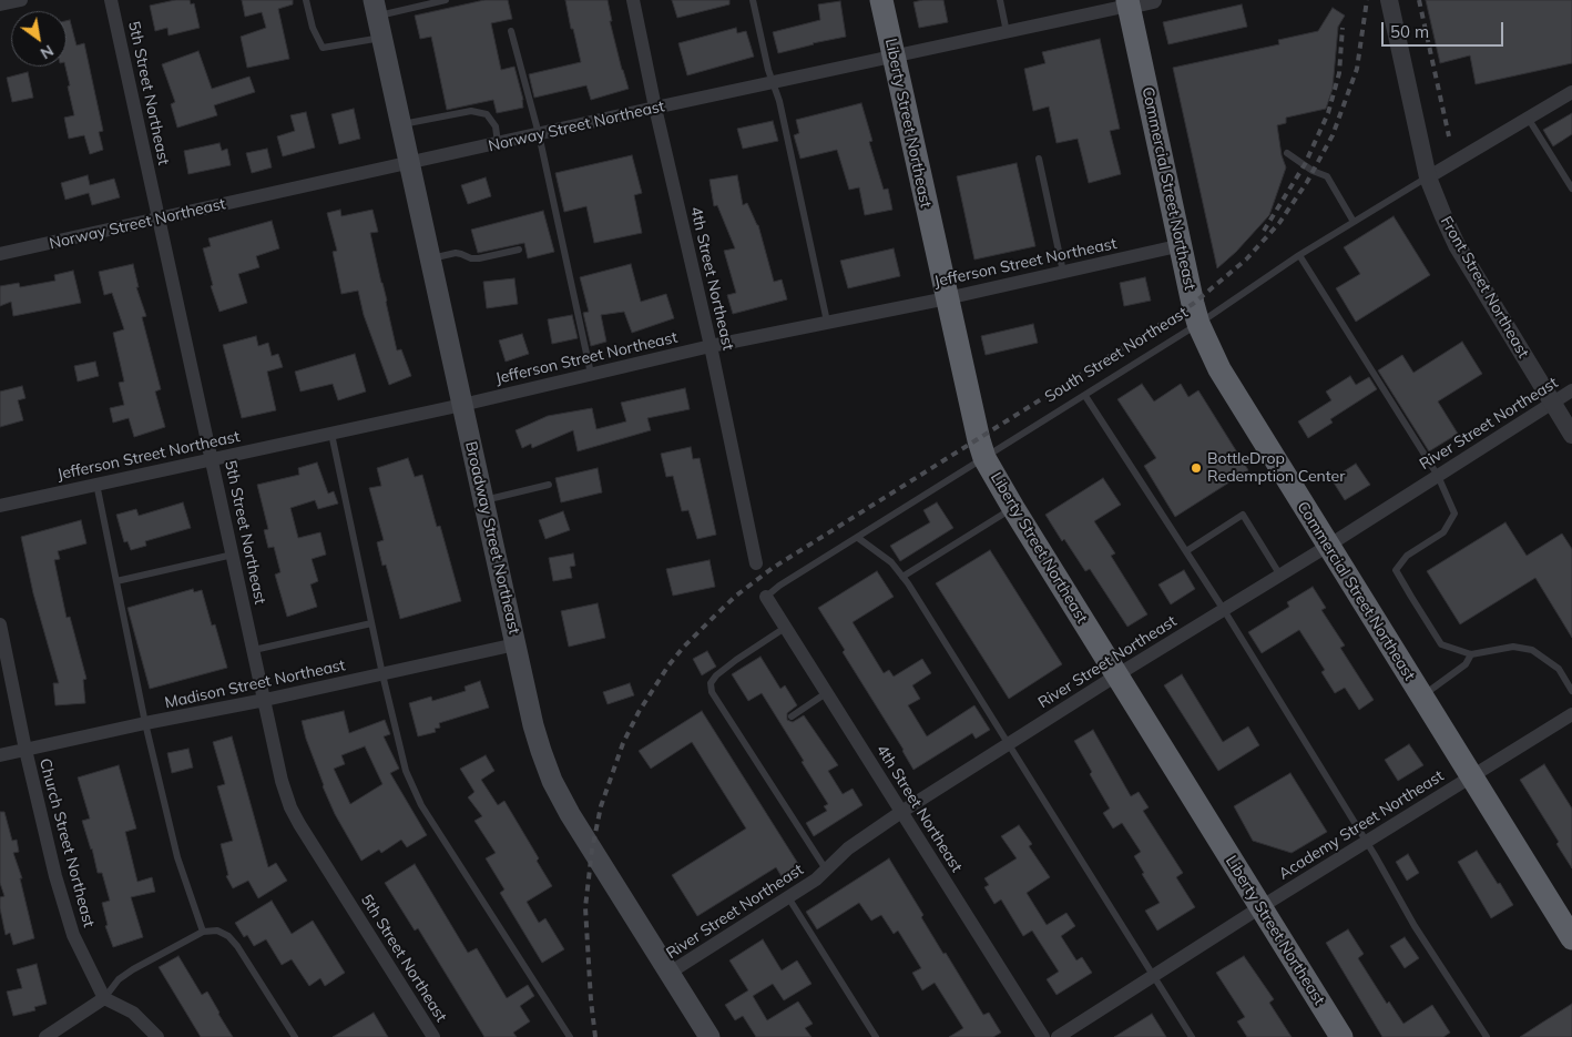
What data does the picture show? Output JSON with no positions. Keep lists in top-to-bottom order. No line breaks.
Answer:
{"streets":{"highway":["Liberty Street Northeast","Commercial Street Northeast"],"main road":["Broadway Street Northeast"],"street":["5th Street Northeast","Norway Street Northeast","Jefferson Street Northeast","4th Street Northeast","Front Street Northeast","South Street Northeast","River Street Northeast","Madison Street Northeast","Academy Street Northeast","Church Street Northeast"]},"crossings":[["5th Street Northeast","Norway Street Northeast"],["5th Street Northeast","Jefferson Street Northeast"],["5th Street Northeast","Madison Street Northeast"],["Liberty Street Northeast","Norway Street Northeast"],["Liberty Street Northeast","Jefferson Street Northeast"],["Liberty Street Northeast","South Street Northeast"],["Liberty Street Northeast","River Street Northeast"],["Liberty Street Northeast","Academy Street Northeast"],["Norway Street Northeast","Commercial Street Northeast"],["Norway Street Northeast","4th Street Northeast"],["Norway Street Northeast","Broadway Street Northeast"],["Commercial Street Northeast","Jefferson Street Northeast"],["Commercial Street Northeast","South Street Northeast"],["Commercial Street Northeast","River Street Northeast"],["Commercial Street Northeast","Academy Street Northeast"],["Jefferson Street Northeast","4th Street Northeast"],["Jefferson Street Northeast","Broadway Street Northeast"],["4th Street Northeast","South Street Northeast"],["4th Street Northeast","River Street Northeast"],["Front Street Northeast","South Street Northeast"],["Front Street Northeast","River Street Northeast"],["River Street Northeast","Broadway Street Northeast"],["Broadway Street Northeast","Madison Street Northeast"],["Madison Street Northeast","Church Street Northeast"]],"places":["BottleDrop Redemption Center"],"scale_bar":"50 m","north":"bottom right"}
